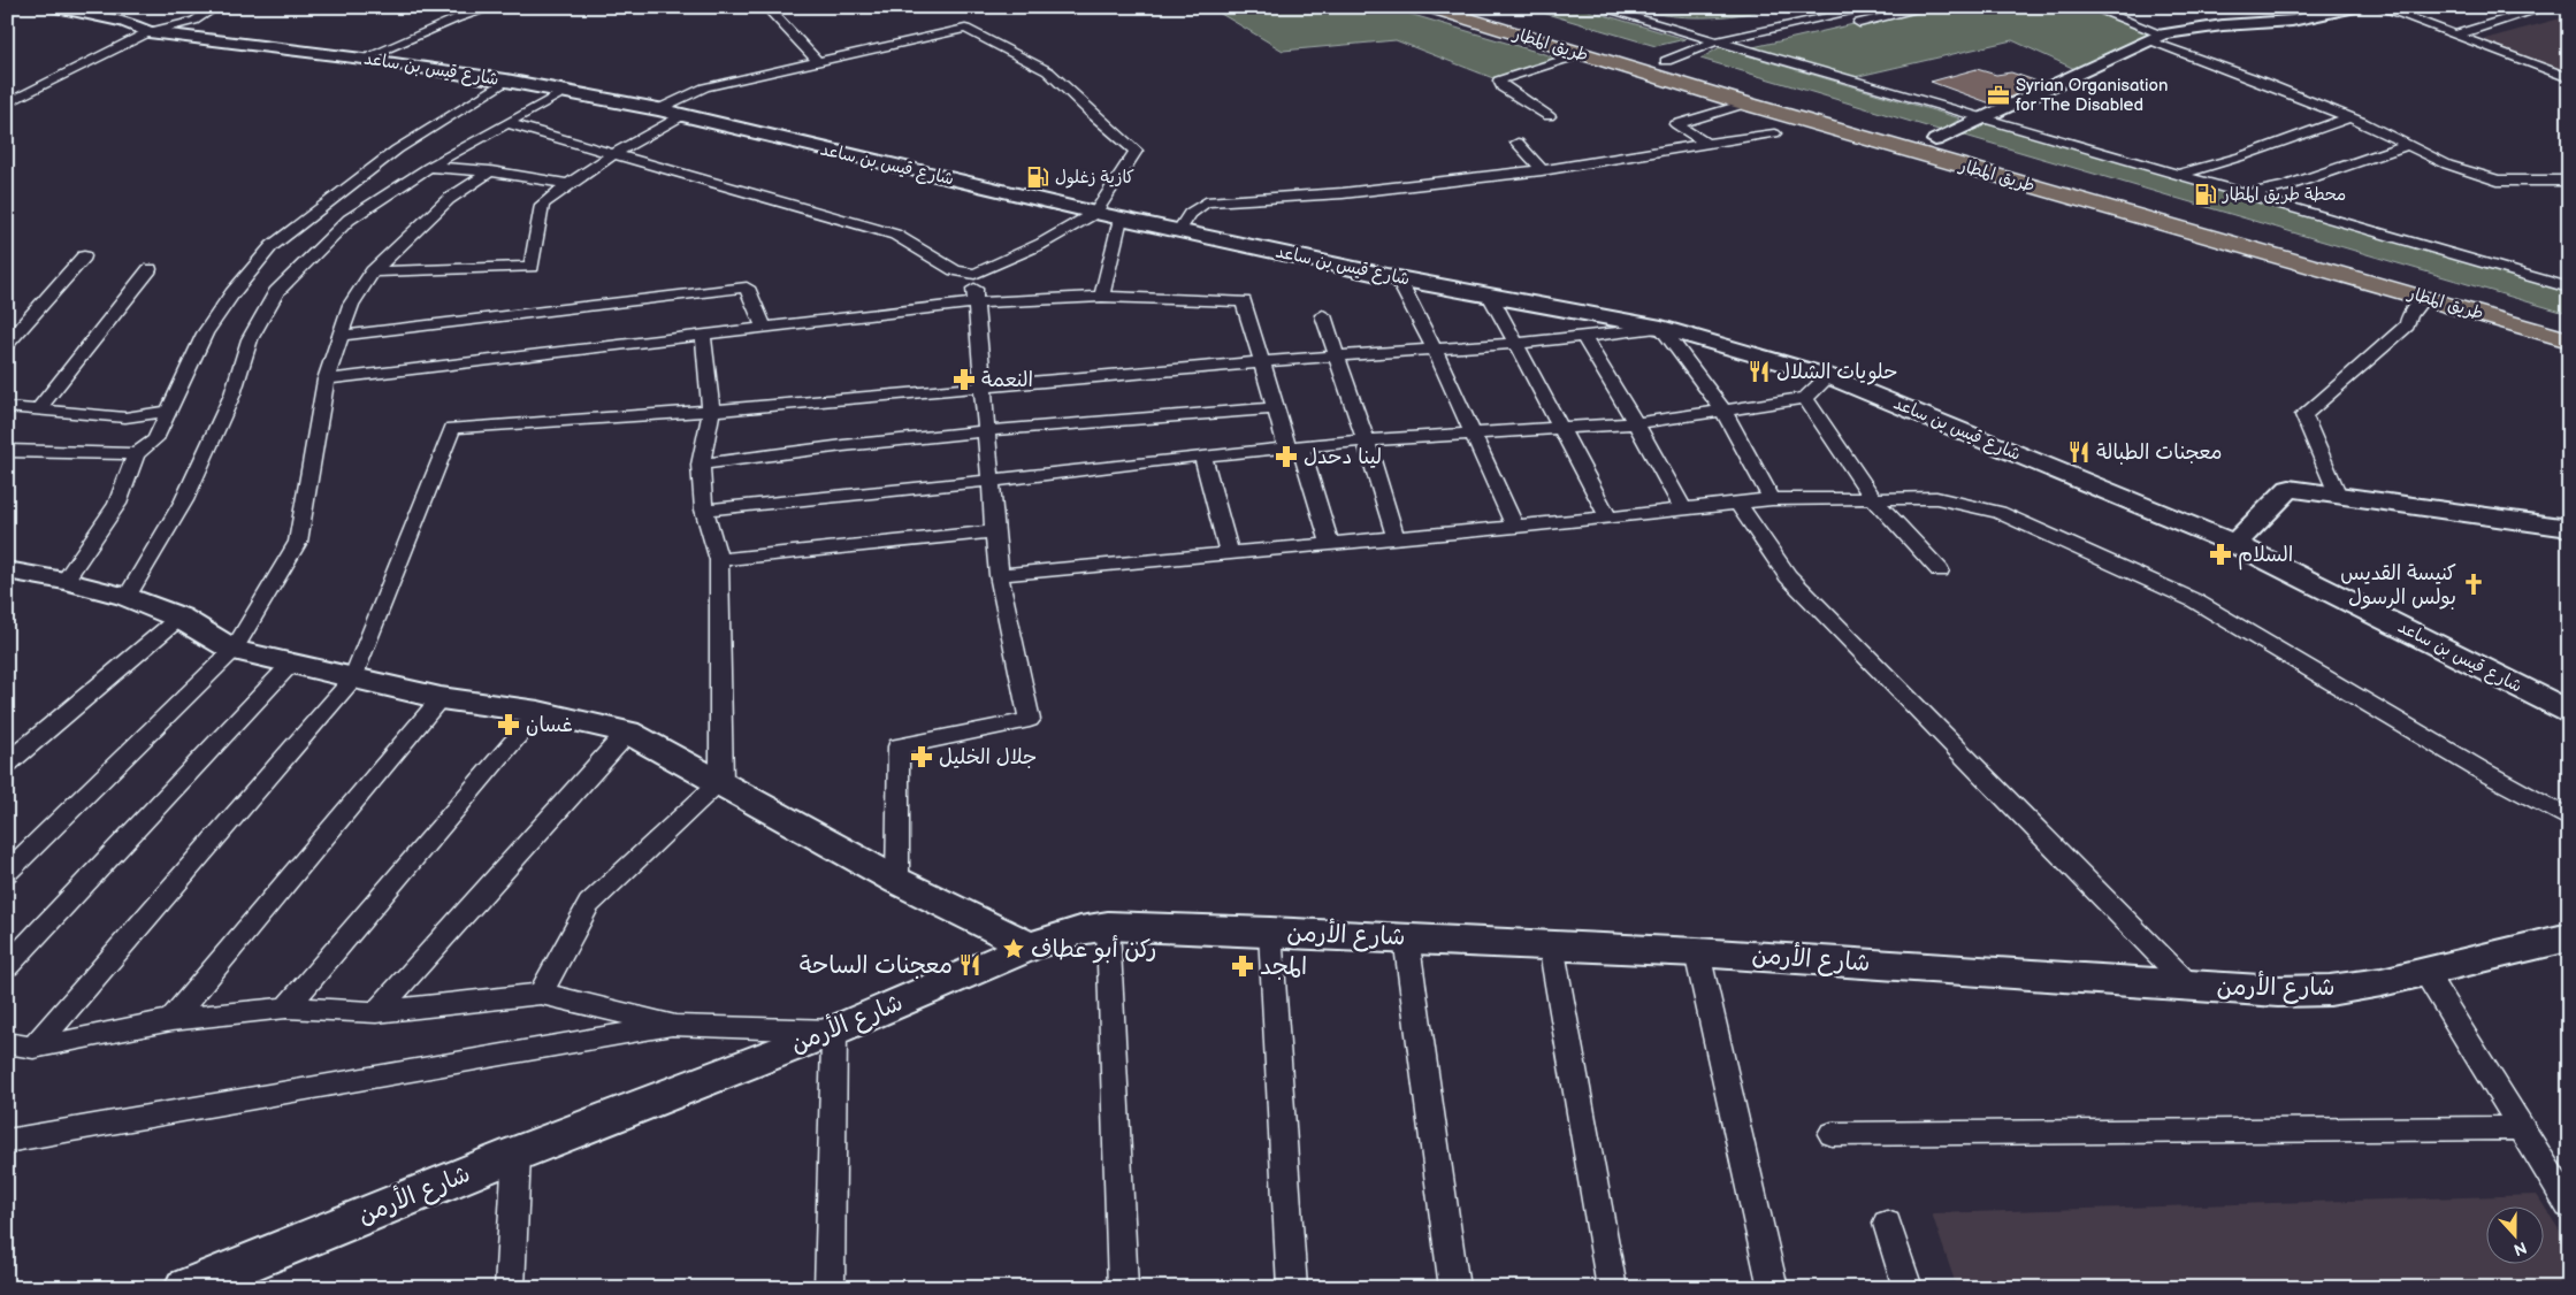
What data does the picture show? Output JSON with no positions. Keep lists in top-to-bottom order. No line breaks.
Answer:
{"streets":{"highway":["طريق المطار"],"main road":["شارع قيس بن ساعد","شارع الأرمن"]},"places":{"office":["Syrian Organisation for The Disabled"],"fuel station":["كازية زغلول","محطة طريق المطار"],"restaurant":["حلويات الشلال","معجنات الطبالة","معجنات الساحة"],"pharmacy":["النعمة","لينا دحدل","السلام","غسان","جلال الخليل","المجد"],"church":["كنيسة القديس بولس الرسول"],"place":["ركن أبو عطاف"]},"north":"bottom"}
